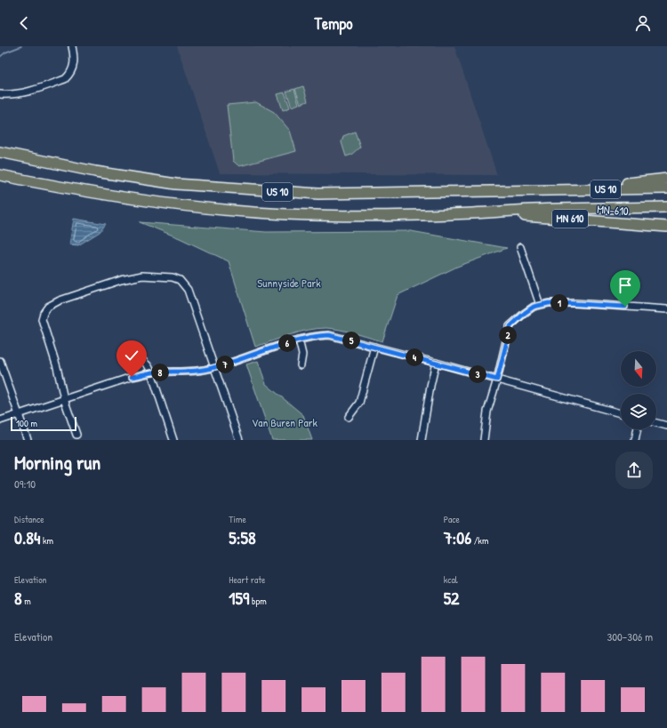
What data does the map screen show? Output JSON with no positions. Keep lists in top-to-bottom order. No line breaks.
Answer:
{"streets":{"highway":["US 10","MN-610","MN 610"]},"crossings":[["US 10","MN-610"]],"parks":["Sunnyside Park","Van Buren Park"],"scale_bar":"100 m","north":"bottom","page":{"header":"Tempo","pins":["1","2","5","6","4","7","8","3"],"scale":"100 m","heading":["Morning run","09:10"],"stats":[["Distance","0.84 km"],["Time","5:58"],["Pace","7:06 /km"],["Elevation","8 m"],["Heart rate","159 bpm"],["kcal","52"]],"chart":["Elevation","300–306 m"]}}
